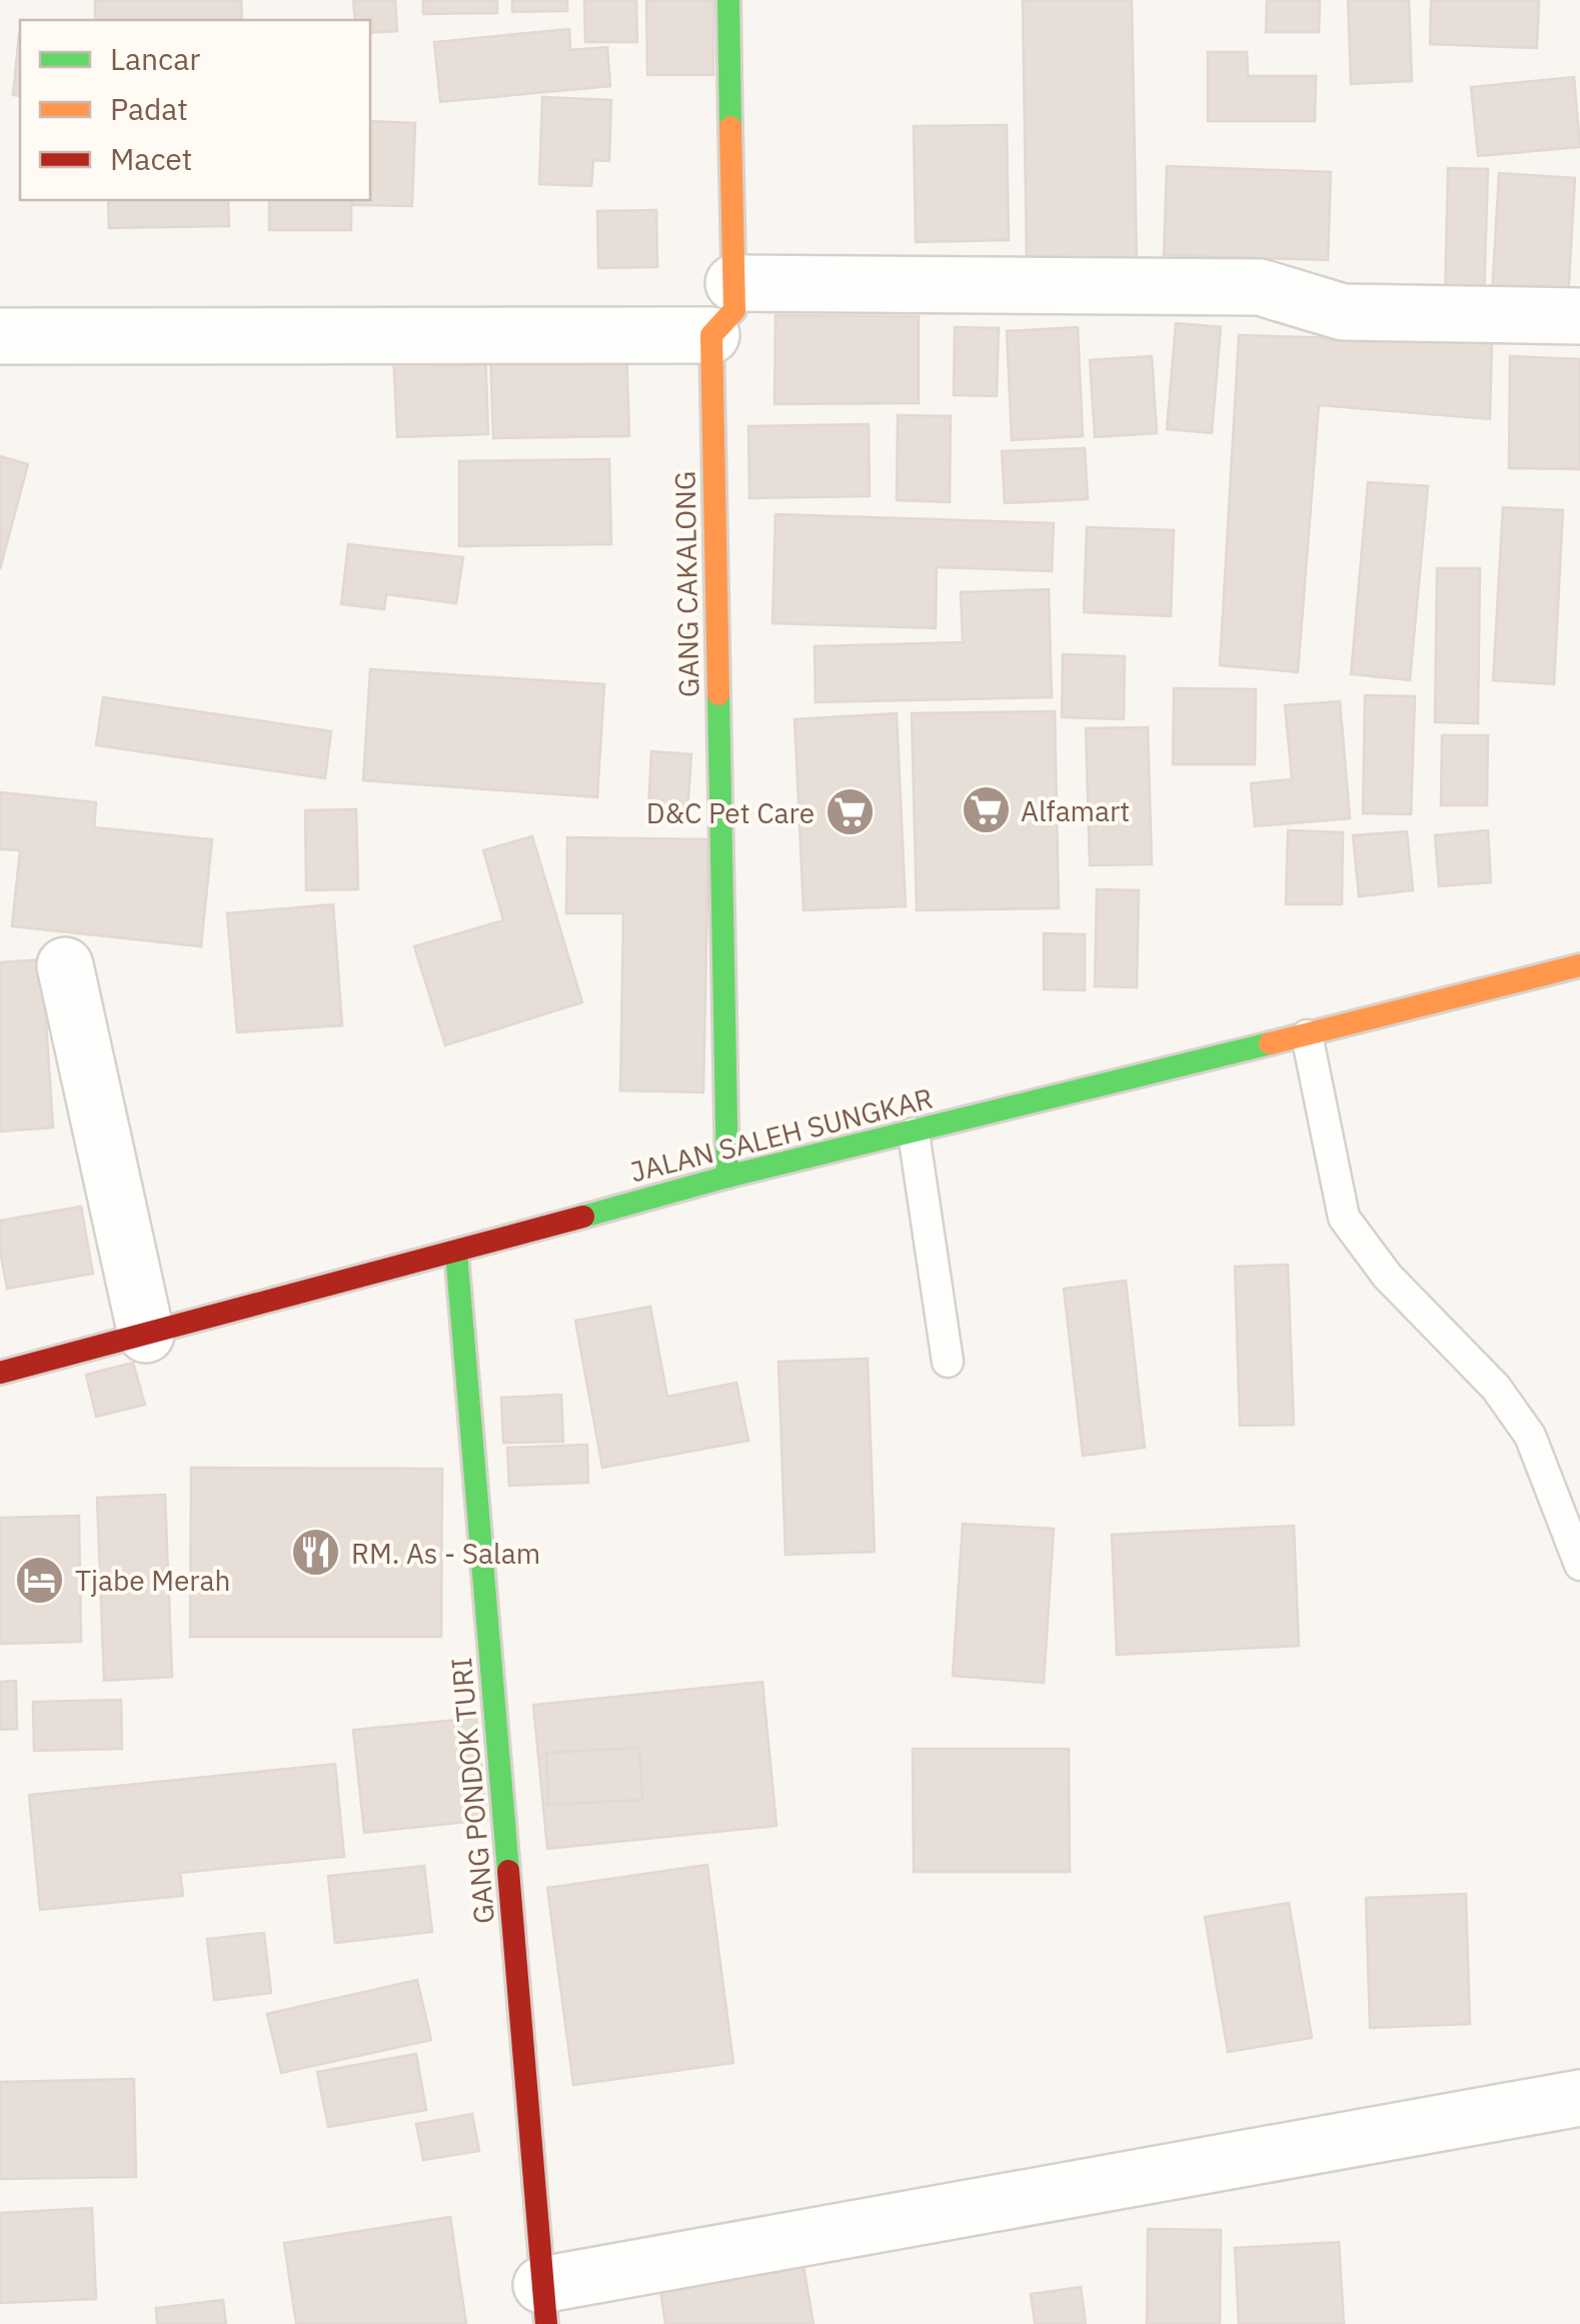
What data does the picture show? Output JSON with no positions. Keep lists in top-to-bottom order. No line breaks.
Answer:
{"streets":{"main road":["GANG CAKALONG","JALAN SALEH SUNGKAR","GANG PONDOK TURI"]},"crossings":[["GANG CAKALONG","JALAN SALEH SUNGKAR"],["JALAN SALEH SUNGKAR","GANG PONDOK TURI"]],"places":{"supermarket":["Alfamart","D&C Pet Care"],"restaurant":["RM. As - Salam"],"hotel":["Tjabe Merah"]},"legend":["Lancar","Padat","Macet"]}
